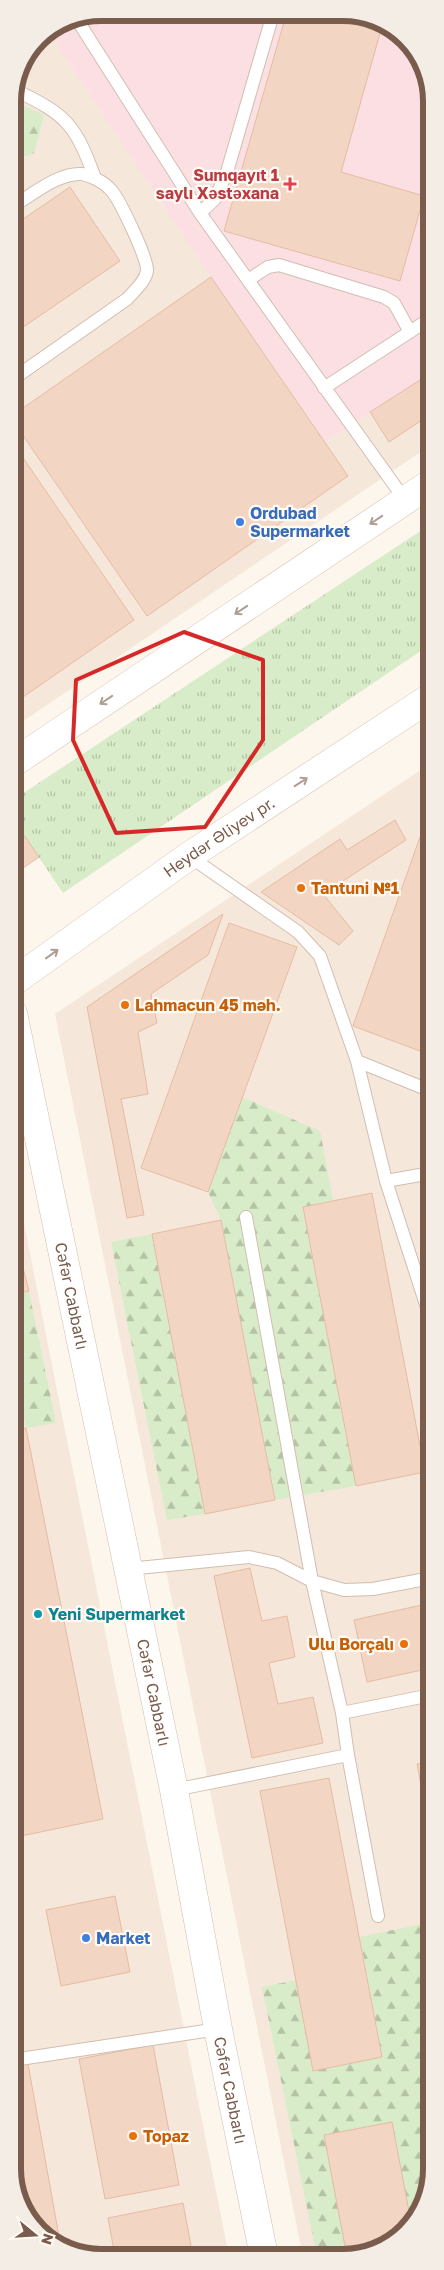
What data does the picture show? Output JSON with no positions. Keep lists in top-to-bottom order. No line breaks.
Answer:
{"streets":{"street":["Heydər Əliyev pr.","Cəfər Cabbarlı"]},"places":{"health":["Sumqayıt 1 saylı Xəstəxana"],"other":["Ordubad Supermarket","Tantuni №1","Lahmacun 45 mәh.","Yeni Supermarket","Ulu Borçalı","Market","Topaz"]},"north":"right"}
